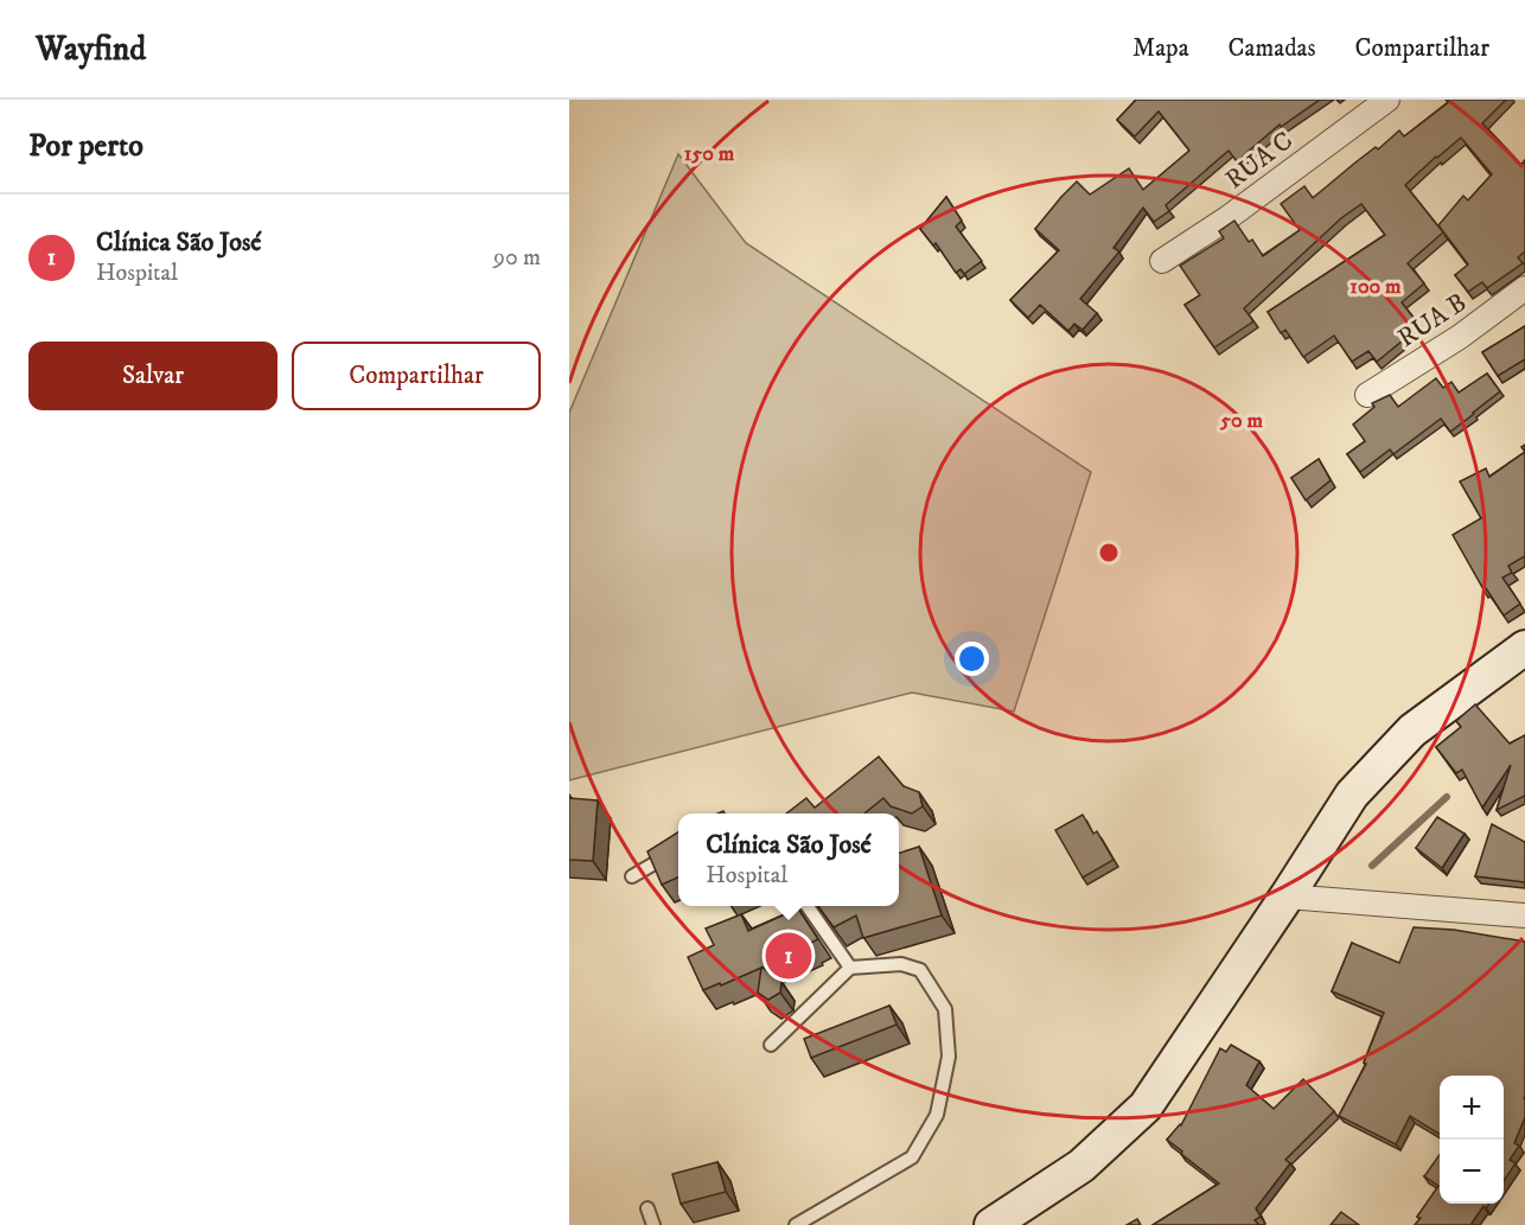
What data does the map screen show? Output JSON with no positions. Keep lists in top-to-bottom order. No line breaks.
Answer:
{"streets":{"street":["RUA C","RUA B"]},"page":{"header":"Wayfind","nav":["Mapa","Camadas","Compartilhar"],"heading":"Por perto","list":[{"mark":"1","name":"Clínica São José","note":"Hospital","value":"90 m"}],"buttons":["Salvar","Compartilhar"],"popup":["Clínica São José","Hospital"],"pins":"1","map_buttons":["+","−"]},"rings":["150 m","100 m","50 m"]}
